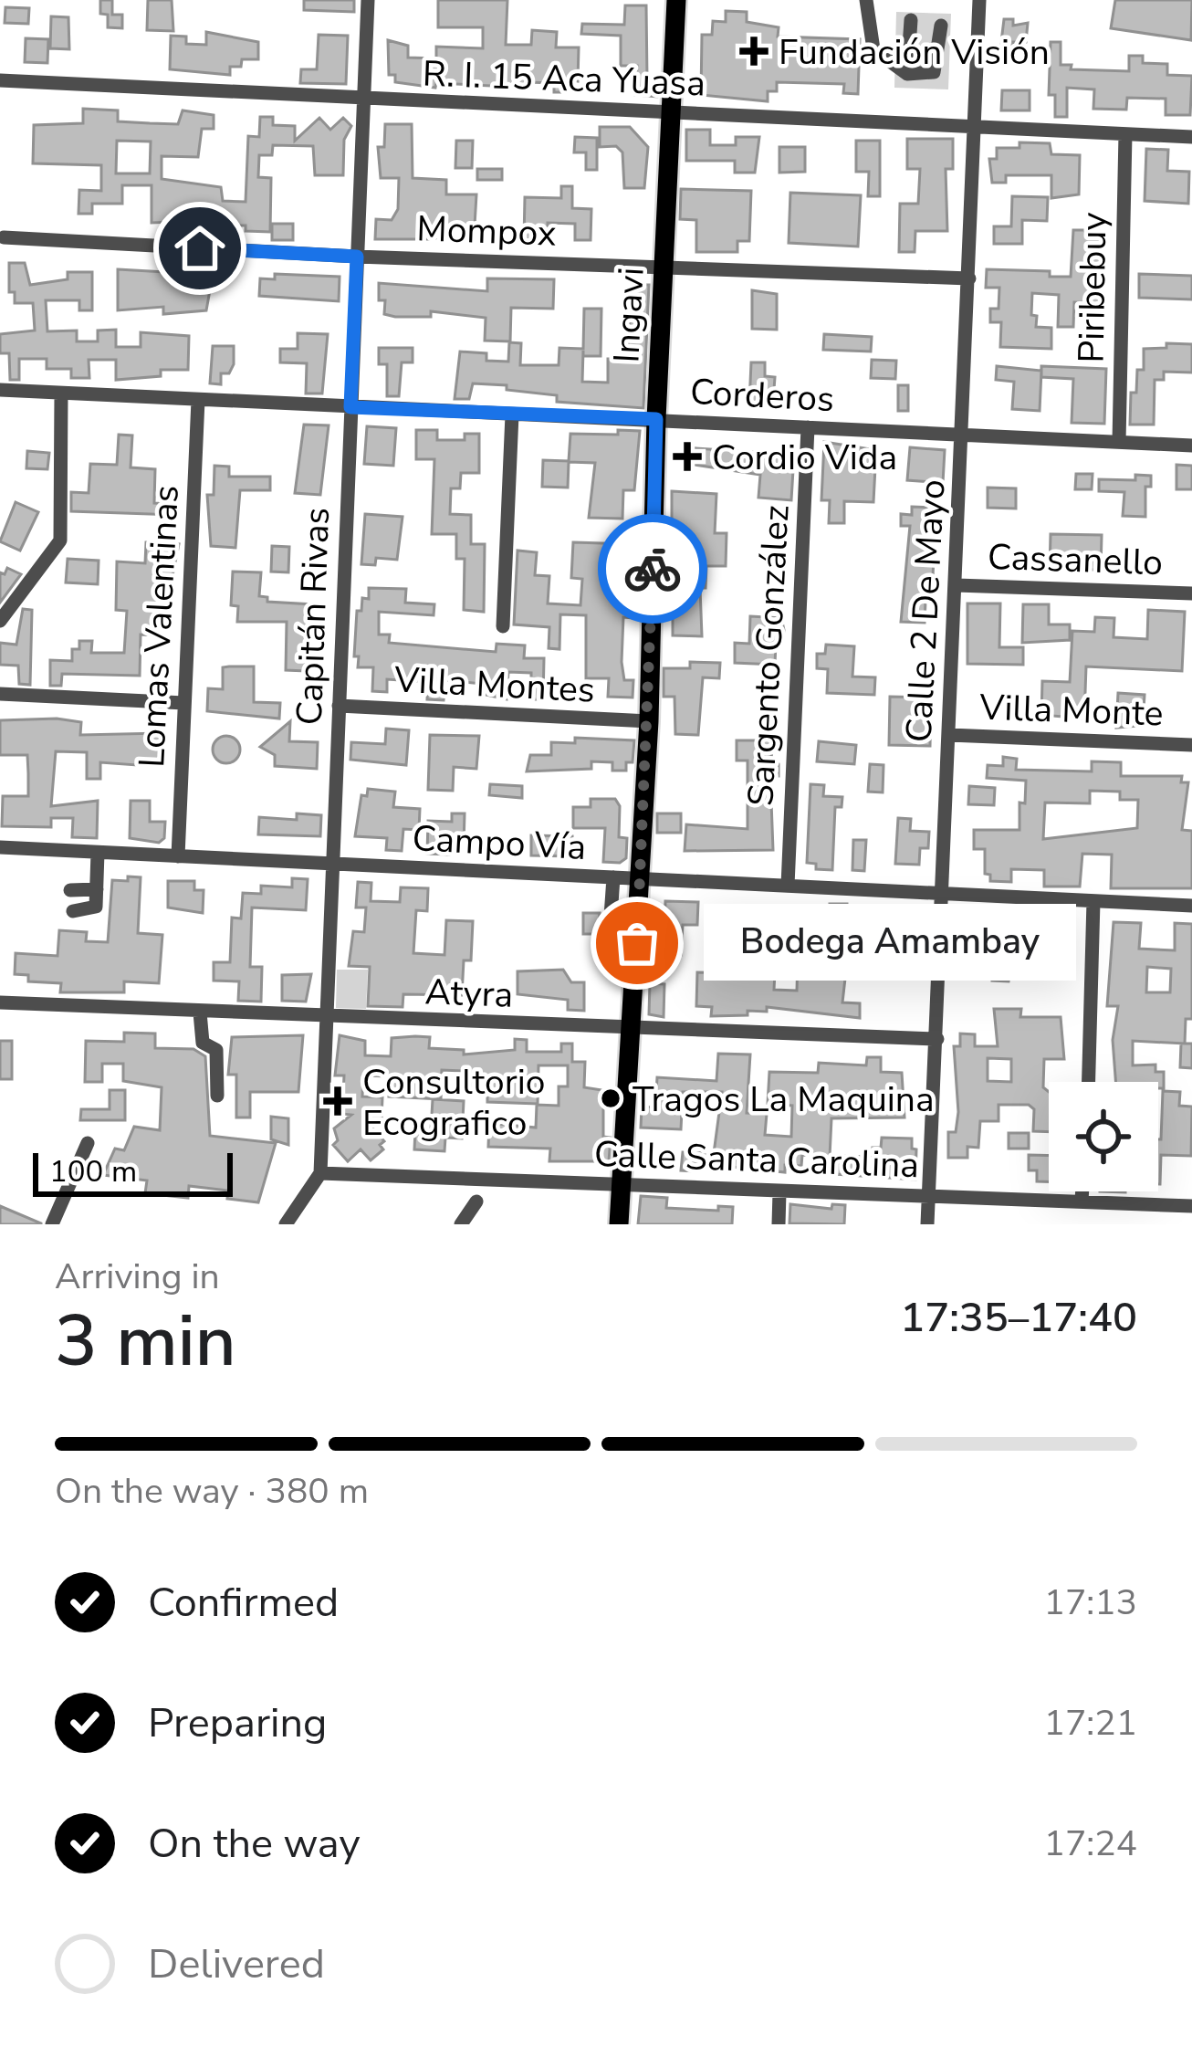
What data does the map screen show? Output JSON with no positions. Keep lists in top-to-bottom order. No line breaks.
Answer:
{"streets":{"main road":["Ingavi"],"street":["R. I. 15 Aca Yuasa","Mompox","Piribebuy","Corderos","Cassanello","Calle 2 De Mayo","Capitán Rivas","Lomas Valentinas","Sargento González","Villa Montes","Villa Monte","Campo Vía","Atyra","Calle Santa Carolina"]},"crossings":[["R. I. 15 Aca Yuasa","Piribebuy"],["R. I. 15 Aca Yuasa","Ingavi"],["R. I. 15 Aca Yuasa","Calle 2 De Mayo"],["R. I. 15 Aca Yuasa","Capitán Rivas"],["Mompox","Ingavi"],["Mompox","Calle 2 De Mayo"],["Mompox","Capitán Rivas"],["Piribebuy","Corderos"],["Ingavi","Corderos"],["Ingavi","Villa Montes"],["Ingavi","Campo Vía"],["Ingavi","Atyra"],["Ingavi","Calle Santa Carolina"],["Corderos","Calle 2 De Mayo"],["Corderos","Capitán Rivas"],["Corderos","Lomas Valentinas"],["Corderos","Sargento González"],["Cassanello","Calle 2 De Mayo"],["Calle 2 De Mayo","Villa Monte"],["Calle 2 De Mayo","Campo Vía"],["Calle 2 De Mayo","Atyra"],["Calle 2 De Mayo","Calle Santa Carolina"],["Capitán Rivas","Villa Montes"],["Capitán Rivas","Campo Vía"],["Capitán Rivas","Atyra"],["Capitán Rivas","Calle Santa Carolina"],["Lomas Valentinas","Campo Vía"],["Sargento González","Campo Vía"]],"places":{"health":["Fundación Visión","Cordio Vida","Consultorio Ecografico"],"other":["Bodega Amambay","Tragos La Maquina"]},"scale_bar":"100 m","page":{"bubble":"Bodega Amambay","scale":"100 m","heading":["3 min","Arriving in","17:35–17:40"],"bar":"On the way · 380 m","list":[["Confirmed","17:13"],["Preparing","17:21"],["On the way","17:24"],"Delivered"]}}
